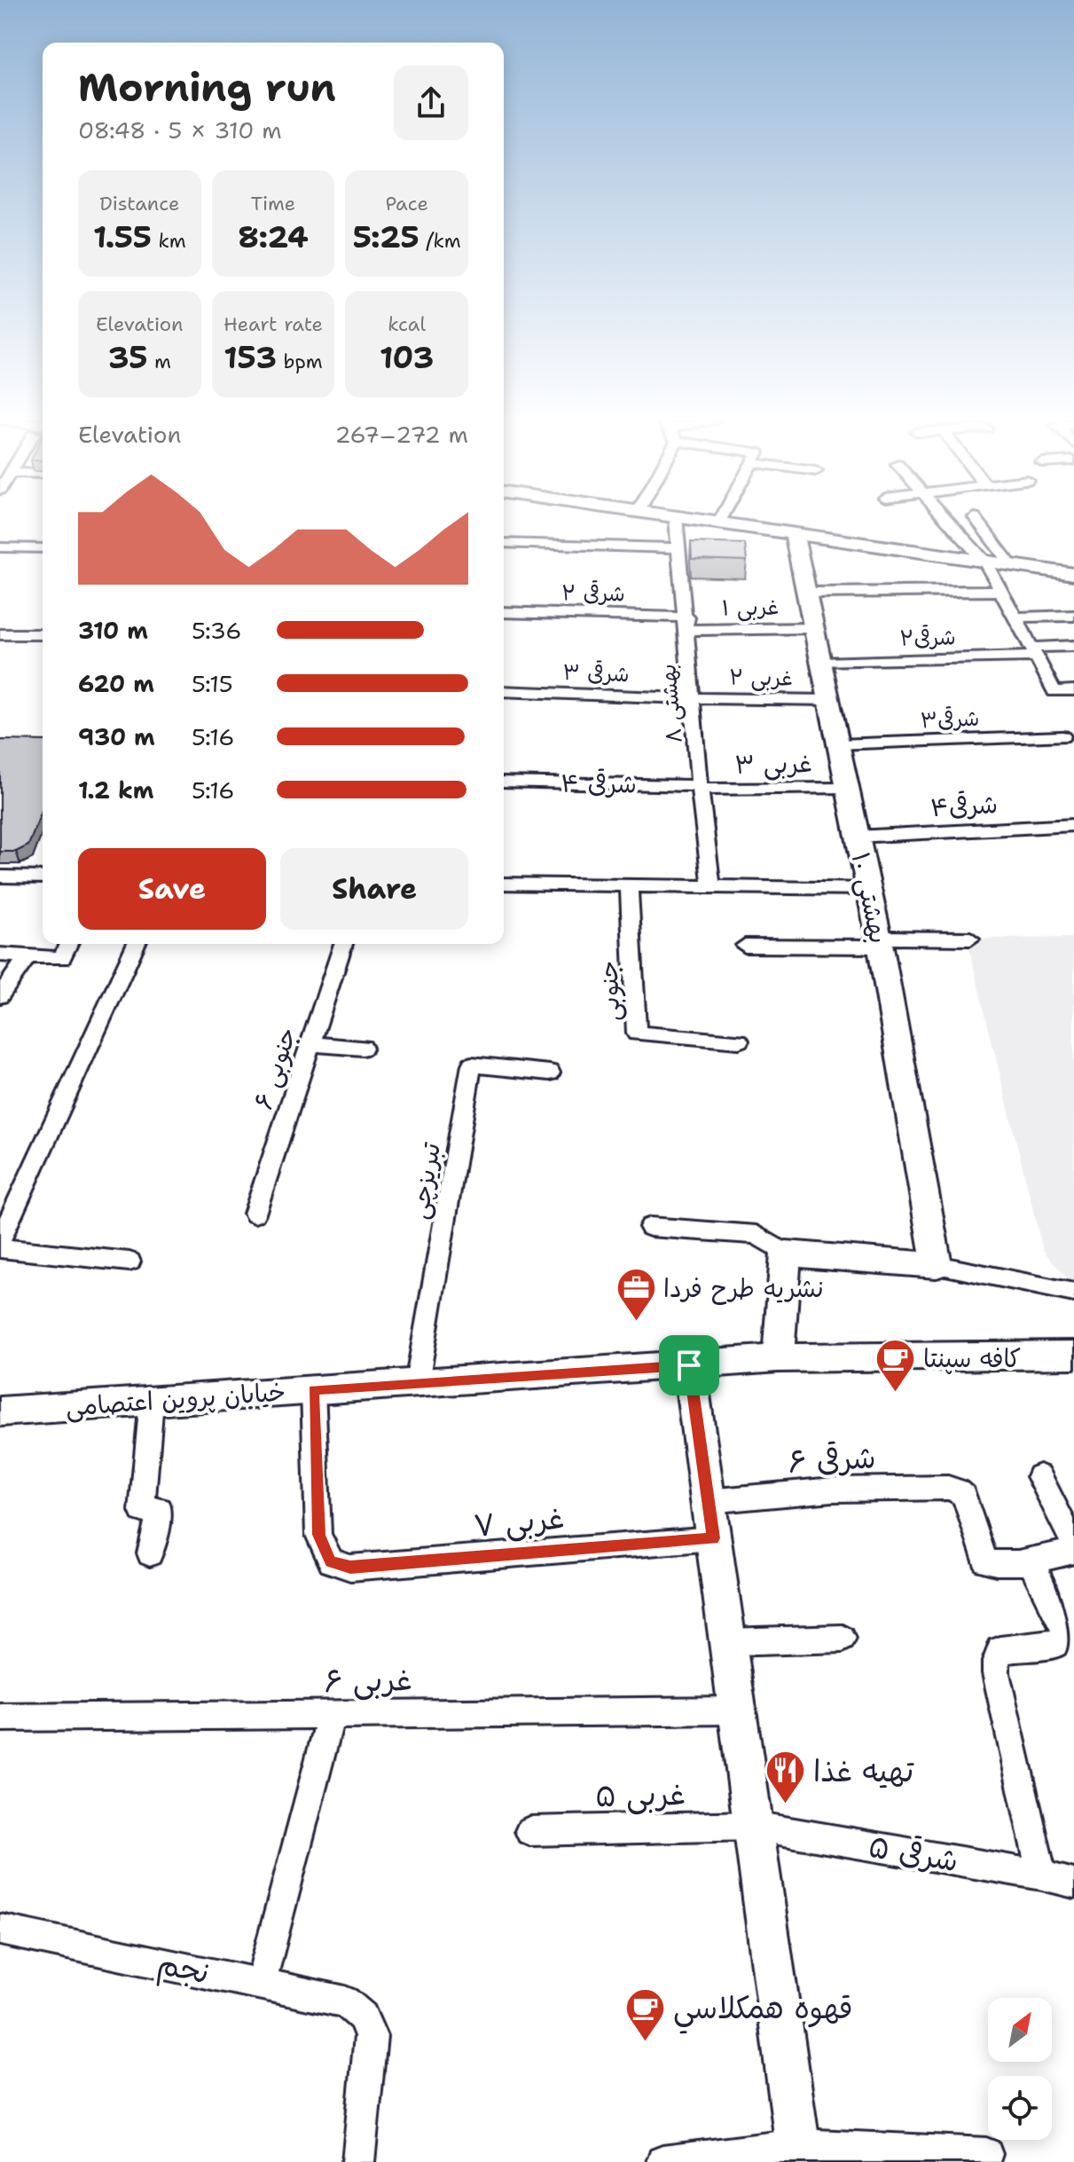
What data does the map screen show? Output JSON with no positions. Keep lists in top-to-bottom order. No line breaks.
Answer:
{"streets":{"street":["شرقی ۲","غربی ۱","شرقی۲","شرقی ۳","غربی ۲","بهشتی ۸","شرقی۳","غربی ۳","شرقی ۴","شرقی۴","بهشتی ۱۰","جنوبی","جنوبی ۶","تبریزچی","خیابان پروین اعتصامی","شرقی ۶","غربی ۷","غربی ۶","غربی ۵","شرقی ۵","نجم"]},"crossings":[["شرقی ۲","غربی ۱"],["شرقی ۲","بهشتی ۸"],["غربی ۱","بهشتی ۸"],["غربی ۱","بهشتی ۱۰"],["شرقی۲","بهشتی ۱۰"],["شرقی ۳","غربی ۲"],["شرقی ۳","بهشتی ۸"],["غربی ۲","بهشتی ۸"],["غربی ۲","بهشتی ۱۰"],["بهشتی ۸","غربی ۳"],["بهشتی ۸","شرقی ۴"],["شرقی۳","بهشتی ۱۰"],["غربی ۳","شرقی ۴"],["غربی ۳","بهشتی ۱۰"],["شرقی۴","بهشتی ۱۰"],["تبریزچی","خیابان پروین اعتصامی"],["خیابان پروین اعتصامی","غربی ۷"],["غربی ۵","شرقی ۵"]],"places":{"office":["نشریه طرح فردا"],"cafe":["کافه سپنتا","قهوه همكلاسي"],"restaurant":["تهیه غذا"]},"north":"top right","page":{"heading":["Morning run","08:48 · 5 × 310 m"],"stats":[["Distance","1.55 km"],["Time","8:24"],["Pace","5:25 /km"],["Elevation","35 m"],["Heart rate","153 bpm"],["kcal","103"]],"chart":["Elevation","267–272 m"],"list":[{"name":"310 m","note":"5:36"},{"name":"620 m","note":"5:15"},{"name":"930 m","note":"5:16"},{"name":"1.2 km","note":"5:16"}],"buttons":["Save","Share"]}}
